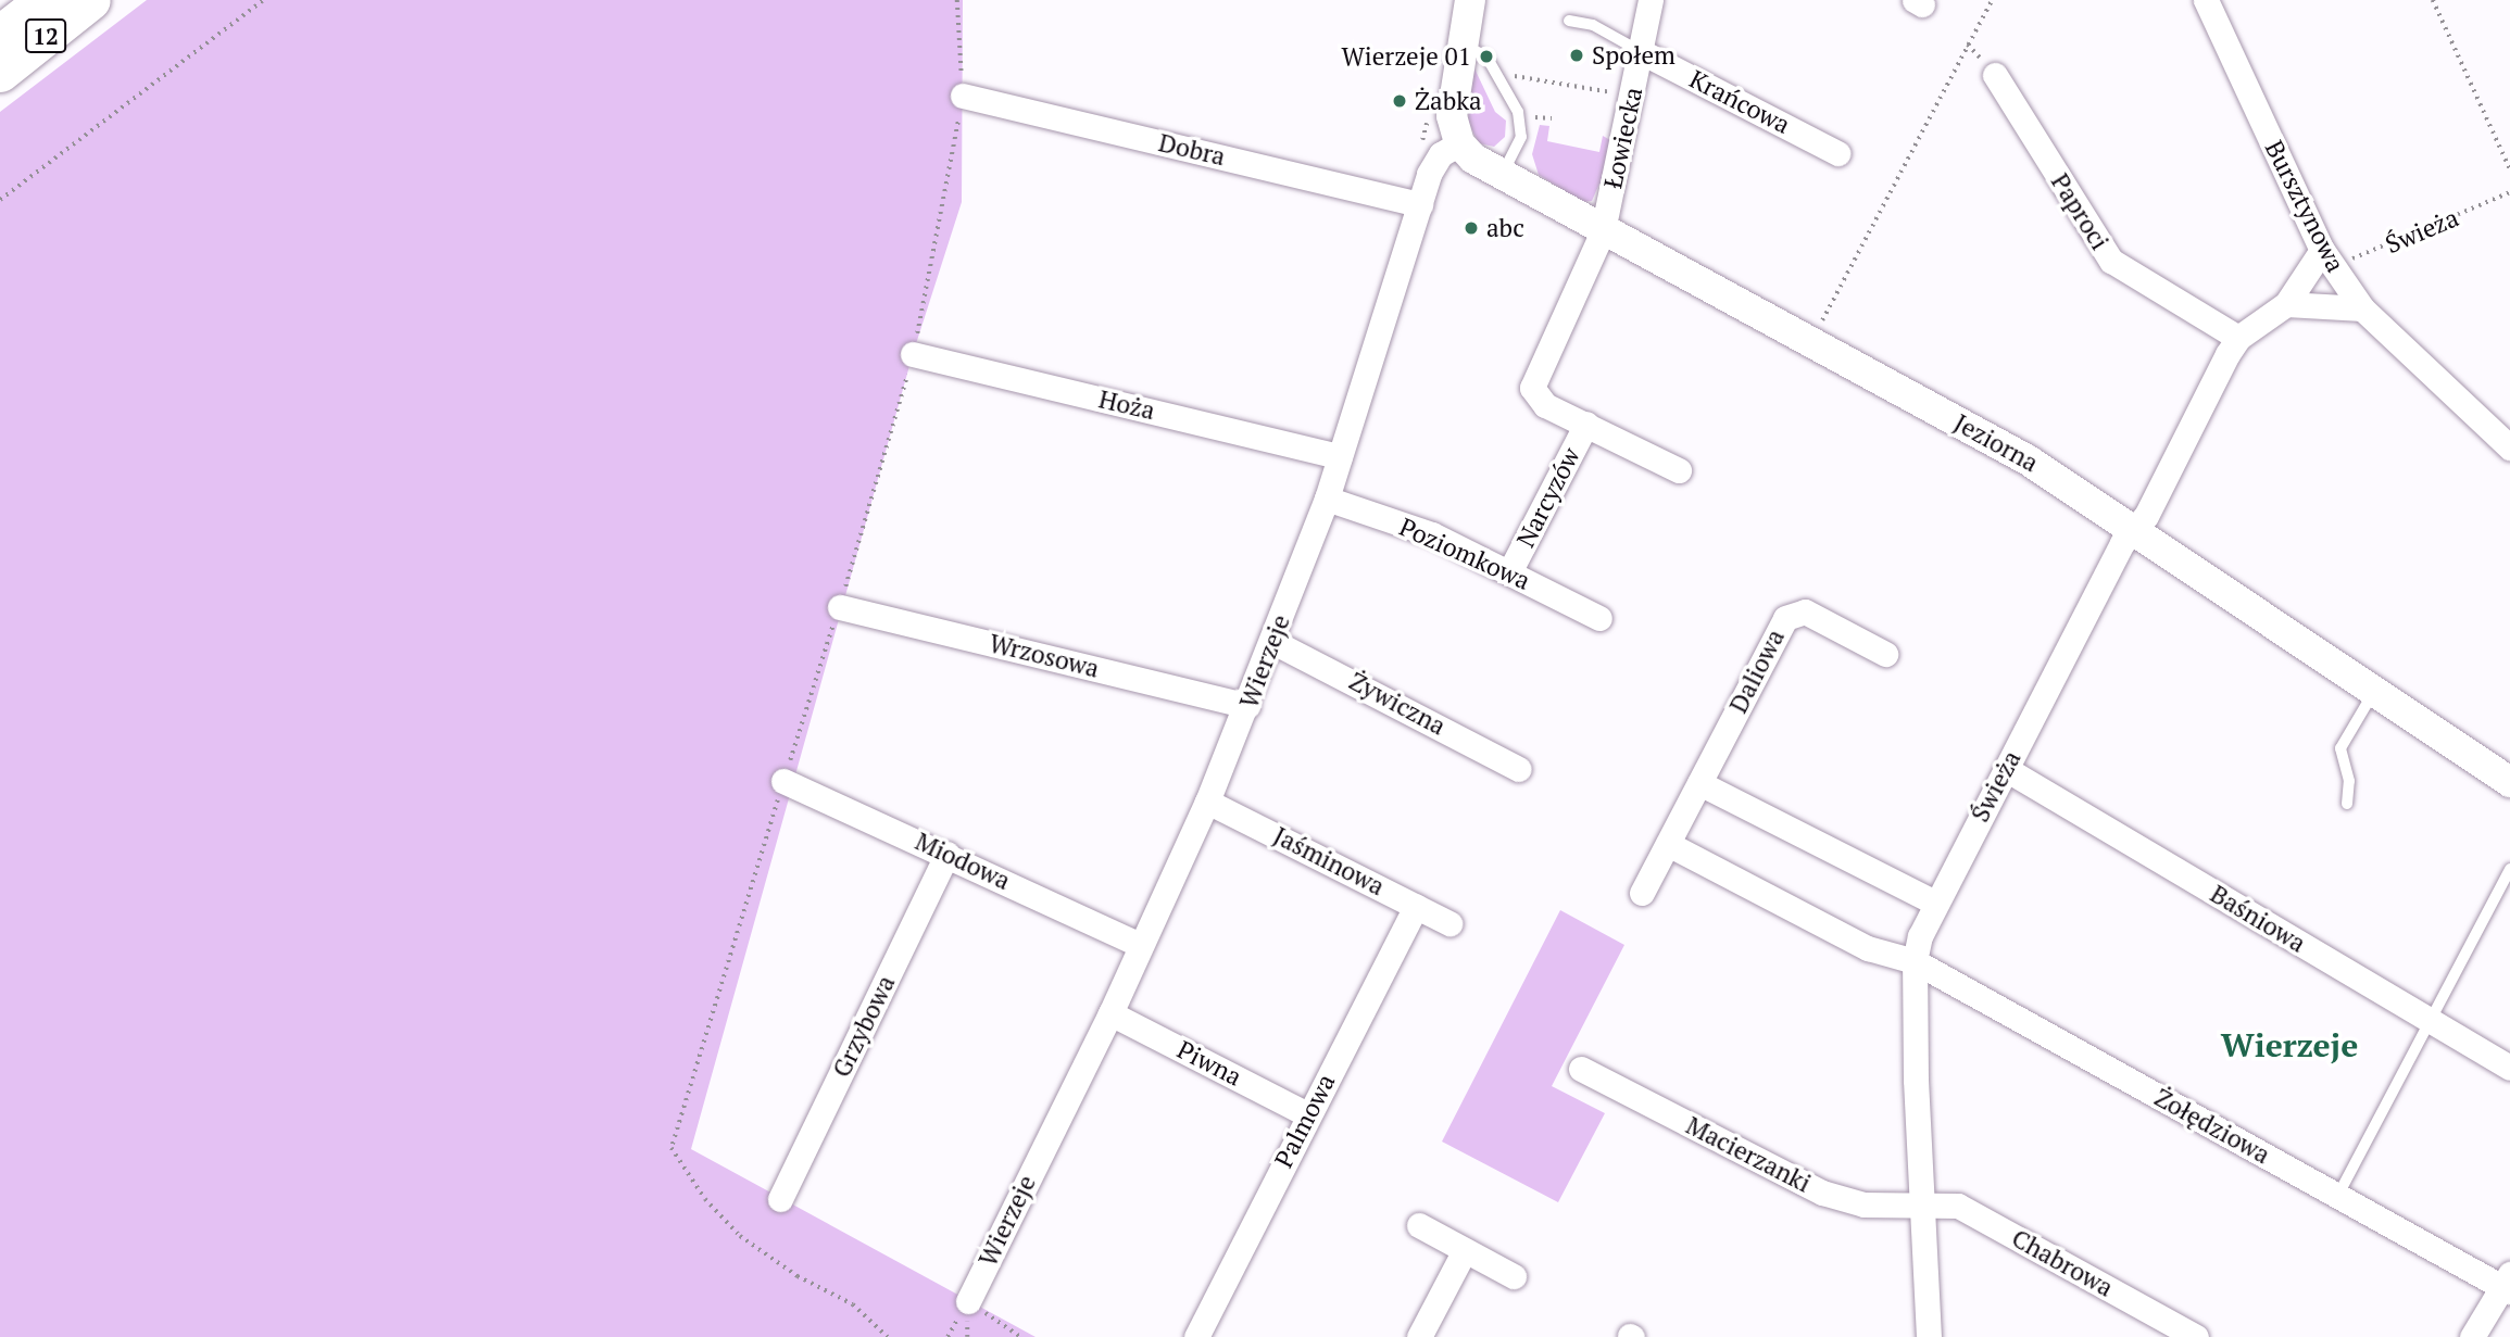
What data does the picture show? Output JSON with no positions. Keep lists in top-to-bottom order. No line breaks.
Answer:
{"streets":{"main road":["12"],"street":["Krańcowa","Łowiecka","Dobra","Bursztynowa","Paproci","Świeża","Hoża","Jeziorna","Narcyzów","Poziomkowa","Wrzosowa","Wierzeje","Daliowa","Żywiczna","Miodowa","Jaśminowa","Baśniowa","Grzybowa","Piwna","Palmowa","Żołędziowa","Macierzanki","Chabrowa"]},"crossings":[["Krańcowa","Łowiecka"],["Łowiecka","Jeziorna"],["Łowiecka","Narcyzów"],["Dobra","Wierzeje"],["Bursztynowa","Świeża"],["Paproci","Świeża"],["Świeża","Jeziorna"],["Świeża","Baśniowa"],["Świeża","Żołędziowa"],["Świeża","Macierzanki"],["Świeża","Chabrowa"],["Hoża","Wierzeje"],["Jeziorna","Wierzeje"],["Narcyzów","Poziomkowa"],["Poziomkowa","Wierzeje"],["Wrzosowa","Wierzeje"],["Wierzeje","Żywiczna"],["Wierzeje","Miodowa"],["Wierzeje","Jaśminowa"],["Wierzeje","Piwna"],["Miodowa","Grzybowa"],["Jaśminowa","Palmowa"],["Piwna","Palmowa"],["Macierzanki","Chabrowa"]],"districts":["Wierzeje"],"places":["Społem","Wierzeje 01","Żabka","abc"]}
